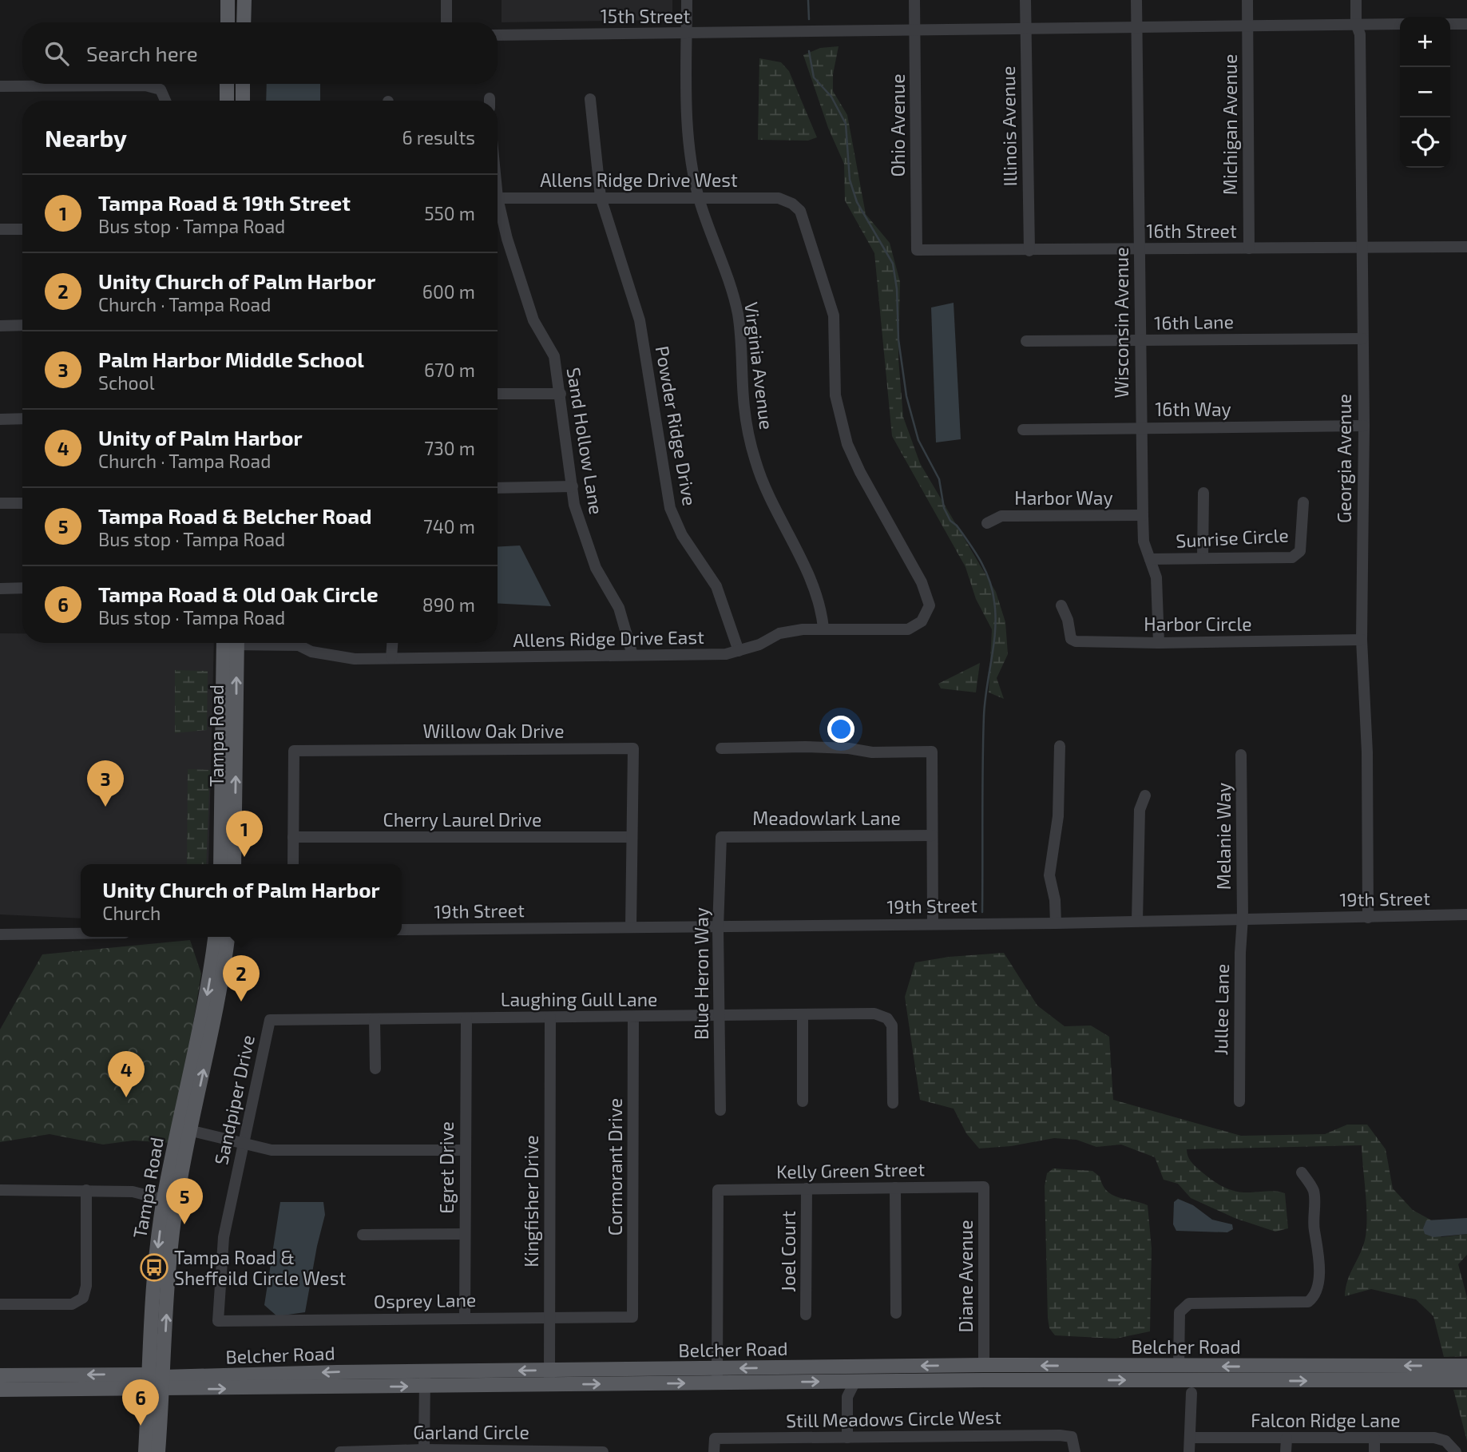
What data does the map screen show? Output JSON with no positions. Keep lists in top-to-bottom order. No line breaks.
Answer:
{"streets":{"main road":["Tampa Road","Belcher Road"],"street":["15th Street","Michigan Avenue","Ohio Avenue","Illinois Avenue","Allens Ridge Drive West","16th Street","16th Lane","Wisconsin Avenue","Virginia Avenue","16th Way","Powder Ridge Drive","Sand Hollow Lane","Georgia Avenue","Harbor Way","Sunrise Circle","Harbor Circle","Allens Ridge Drive East","Willow Oak Drive","Meadowlark Lane","Cherry Laurel Drive","Melanie Way","19th Street","Blue Heron Way","Laughing Gull Lane","Jullee Lane","Sandpiper Drive","Cormorant Drive","Egret Drive","Kelly Green Street","Kingfisher Drive","Joel Court","Diane Avenue","Osprey Lane","Still Meadows Circle West","Falcon Ridge Lane","Garland Circle"]},"crossings":[["15th Street","Michigan Avenue"],["15th Street","Ohio Avenue"],["15th Street","Illinois Avenue"],["15th Street","Wisconsin Avenue"],["15th Street","Virginia Avenue"],["15th Street","Georgia Avenue"],["Michigan Avenue","16th Street"],["Ohio Avenue","16th Street"],["Illinois Avenue","16th Street"],["Allens Ridge Drive West","Virginia Avenue"],["Allens Ridge Drive West","Powder Ridge Drive"],["Allens Ridge Drive West","Allens Ridge Drive East"],["16th Street","Wisconsin Avenue"],["16th Street","Georgia Avenue"],["16th Lane","Wisconsin Avenue"],["16th Lane","Georgia Avenue"],["Wisconsin Avenue","16th Way"],["Wisconsin Avenue","Harbor Way"],["Wisconsin Avenue","Sunrise Circle"],["Wisconsin Avenue","Harbor Circle"],["Virginia Avenue","Allens Ridge Drive East"],["16th Way","Georgia Avenue"],["Powder Ridge Drive","Allens Ridge Drive East"],["Sand Hollow Lane","Allens Ridge Drive East"],["Georgia Avenue","Harbor Circle"],["Georgia Avenue","19th Street"],["Willow Oak Drive","Cherry Laurel Drive"],["Willow Oak Drive","19th Street"],["Tampa Road","Belcher Road"],["Meadowlark Lane","Blue Heron Way"],["Melanie Way","19th Street"],["Melanie Way","Jullee Lane"],["19th Street","Blue Heron Way"],["19th Street","Jullee Lane"],["Blue Heron Way","Laughing Gull Lane"],["Laughing Gull Lane","Sandpiper Drive"],["Laughing Gull Lane","Cormorant Drive"],["Laughing Gull Lane","Egret Drive"],["Laughing Gull Lane","Kingfisher Drive"],["Sandpiper Drive","Osprey Lane"],["Cormorant Drive","Osprey Lane"],["Egret Drive","Osprey Lane"],["Kelly Green Street","Joel Court"],["Kelly Green Street","Diane Avenue"],["Kelly Green Street","Belcher Road"],["Kingfisher Drive","Osprey Lane"],["Kingfisher Drive","Belcher Road"],["Diane Avenue","Belcher Road"]],"places":{"bus stop":["Tampa Road & Sheffeild Circle West"]},"page":{"map_buttons":["+","−"],"search":"Search here","heading":["Nearby","6 results"],"list":[{"mark":"1","name":"Tampa Road & 19th Street","note":"Bus stop · Tampa Road","value":"550 m"},{"mark":"2","name":"Unity Church of Palm Harbor","note":"Church · Tampa Road","value":"600 m"},{"mark":"3","name":"Palm Harbor Middle School","note":"School","value":"670 m"},{"mark":"4","name":"Unity of Palm Harbor","note":"Church · Tampa Road","value":"730 m"},{"mark":"5","name":"Tampa Road & Belcher Road","note":"Bus stop · Tampa Road","value":"740 m"},{"mark":"6","name":"Tampa Road & Old Oak Circle","note":"Bus stop · Tampa Road","value":"890 m"}],"pins":["3","1","2","4","5","6"],"popup":["Unity Church of Palm Harbor","Church"]}}
